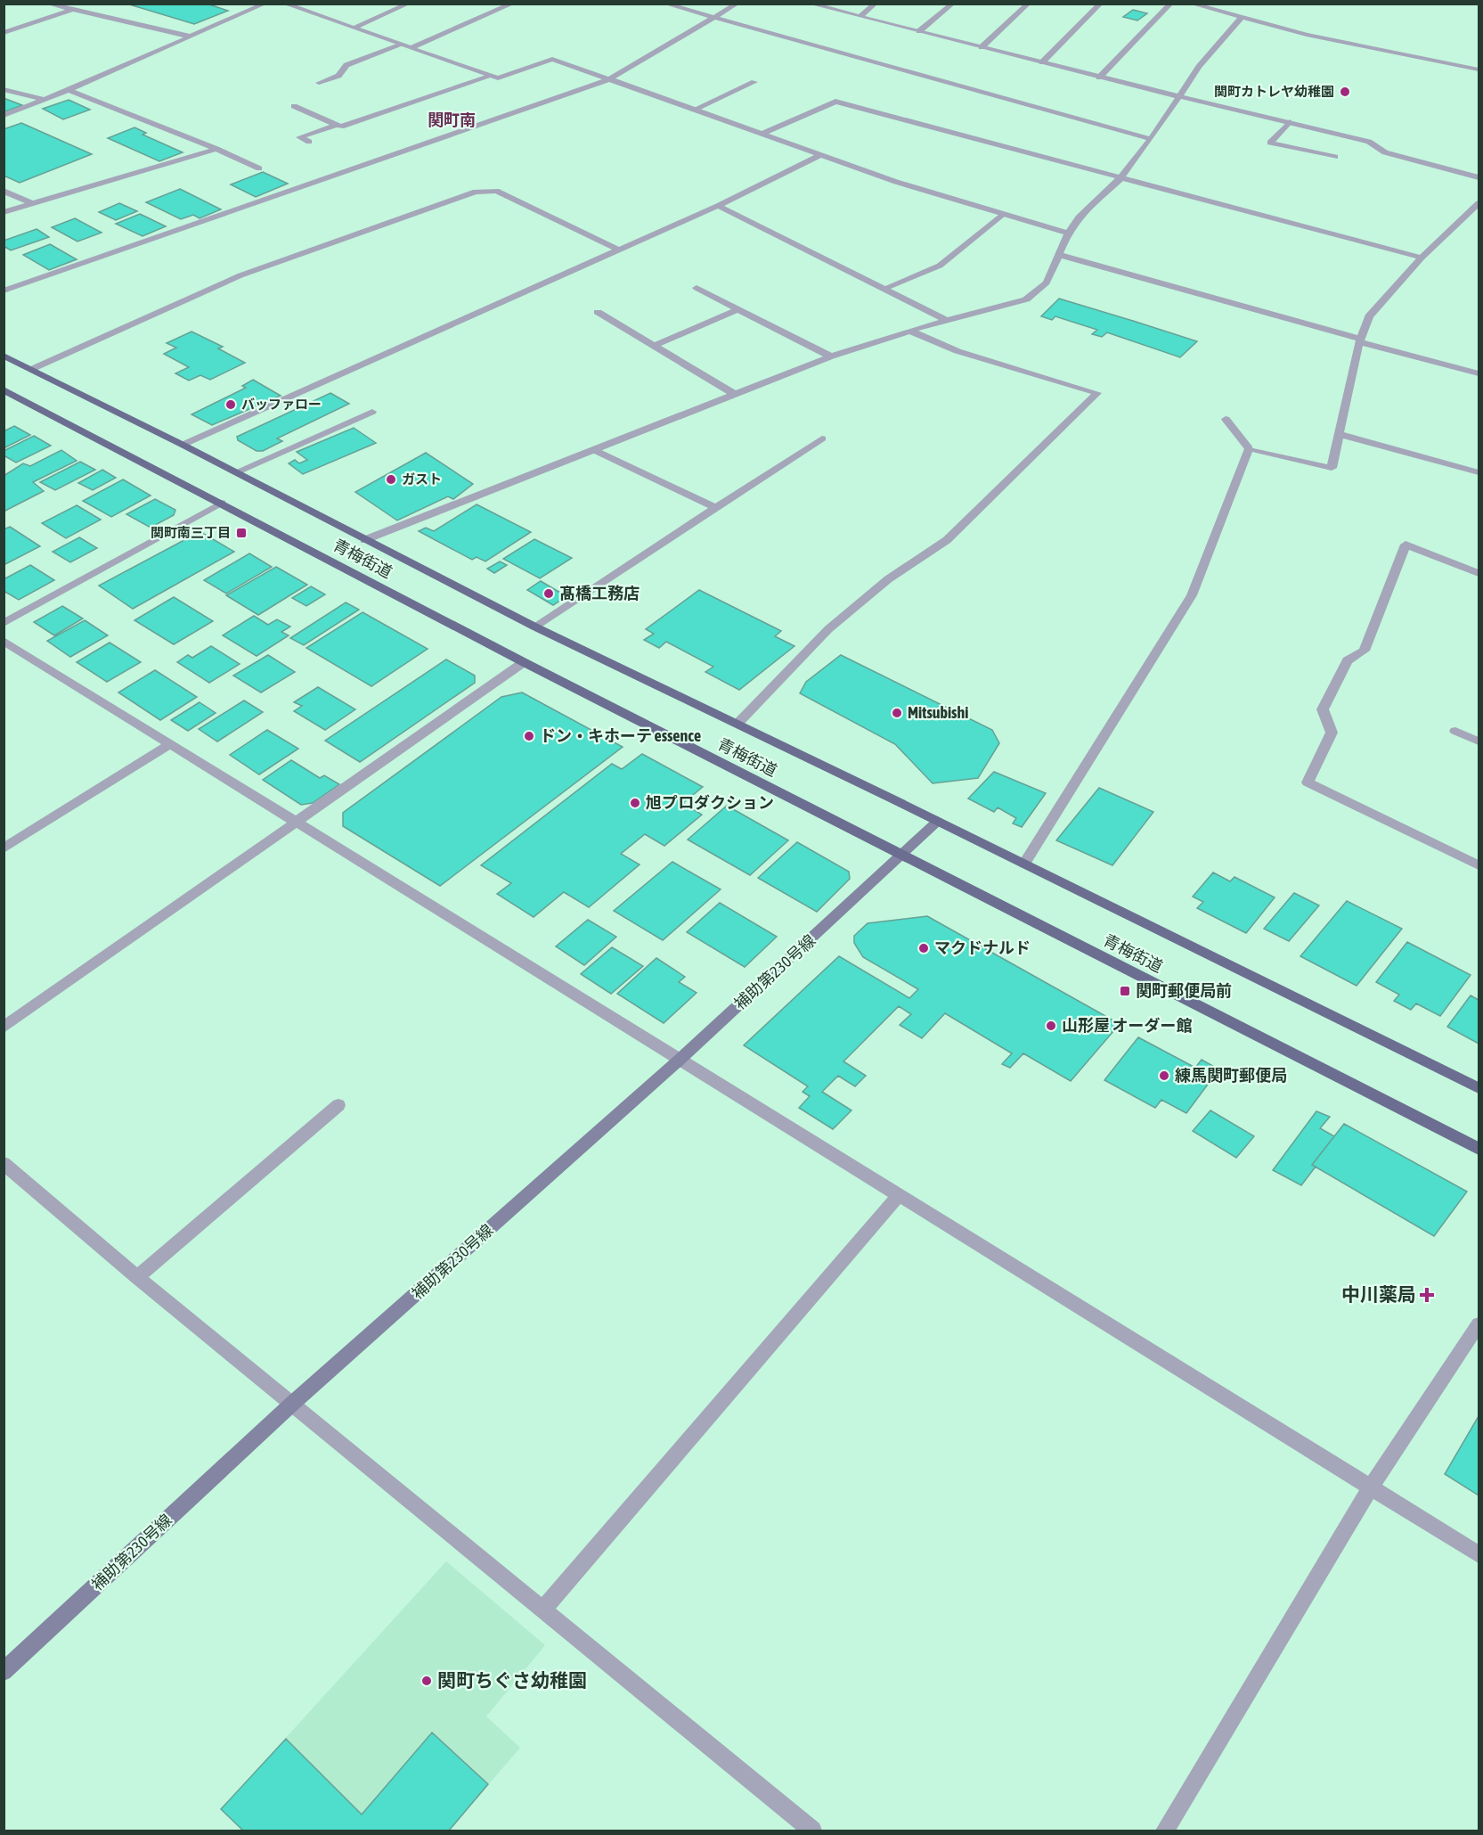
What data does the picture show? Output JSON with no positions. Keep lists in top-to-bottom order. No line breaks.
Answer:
{"streets":{"main road":["青梅街道"],"street":["補助第230号線"]},"crossings":[["青梅街道","補助第230号線"]],"districts":["関町南"],"places":{"other":["関町カトレヤ幼稚園","バッファロー","ガスト","髙橋工務店","Mitsubishi","ドン・キホーテ essence","旭プロダクション","マクドナルド","山形屋 オーダー館","練馬関町郵便局","関町ちぐさ幼稚園"],"transit":["関町南三丁目","関町郵便局前"],"health":["中川薬局"]}}
